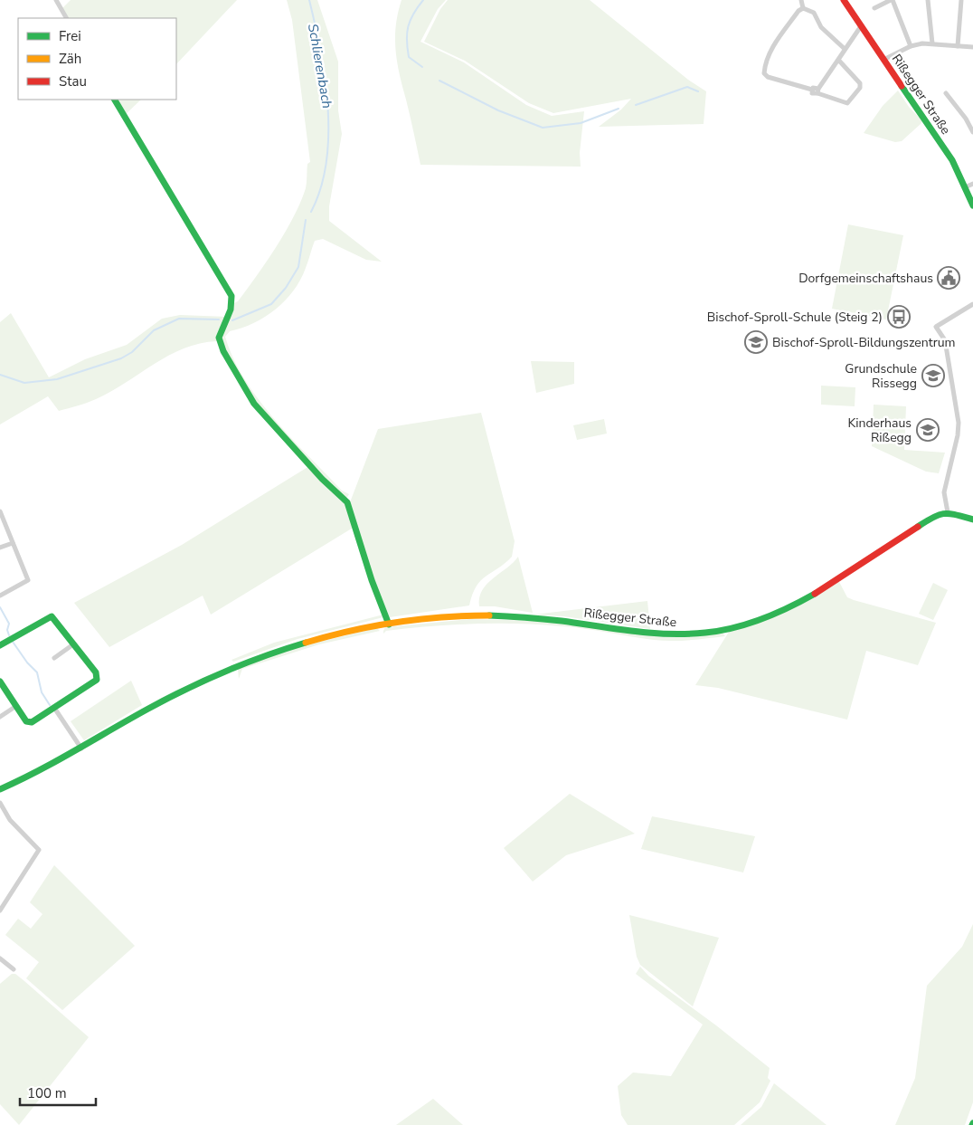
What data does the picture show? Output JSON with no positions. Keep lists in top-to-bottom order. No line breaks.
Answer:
{"streets":{"street":["Rißegger Straße"]},"water":["Schlierenbach"],"places":{"public building":["Dorfgemeinschaftshaus"],"bus stop":["Bischof-Sproll-Schule (Steig 2)"],"school or university":["Bischof-Sproll-Bildungszentrum","Grundschule Rissegg","Kinderhaus Rißegg"]},"legend":["Frei","Zäh","Stau"],"scale_bar":"100 m"}
